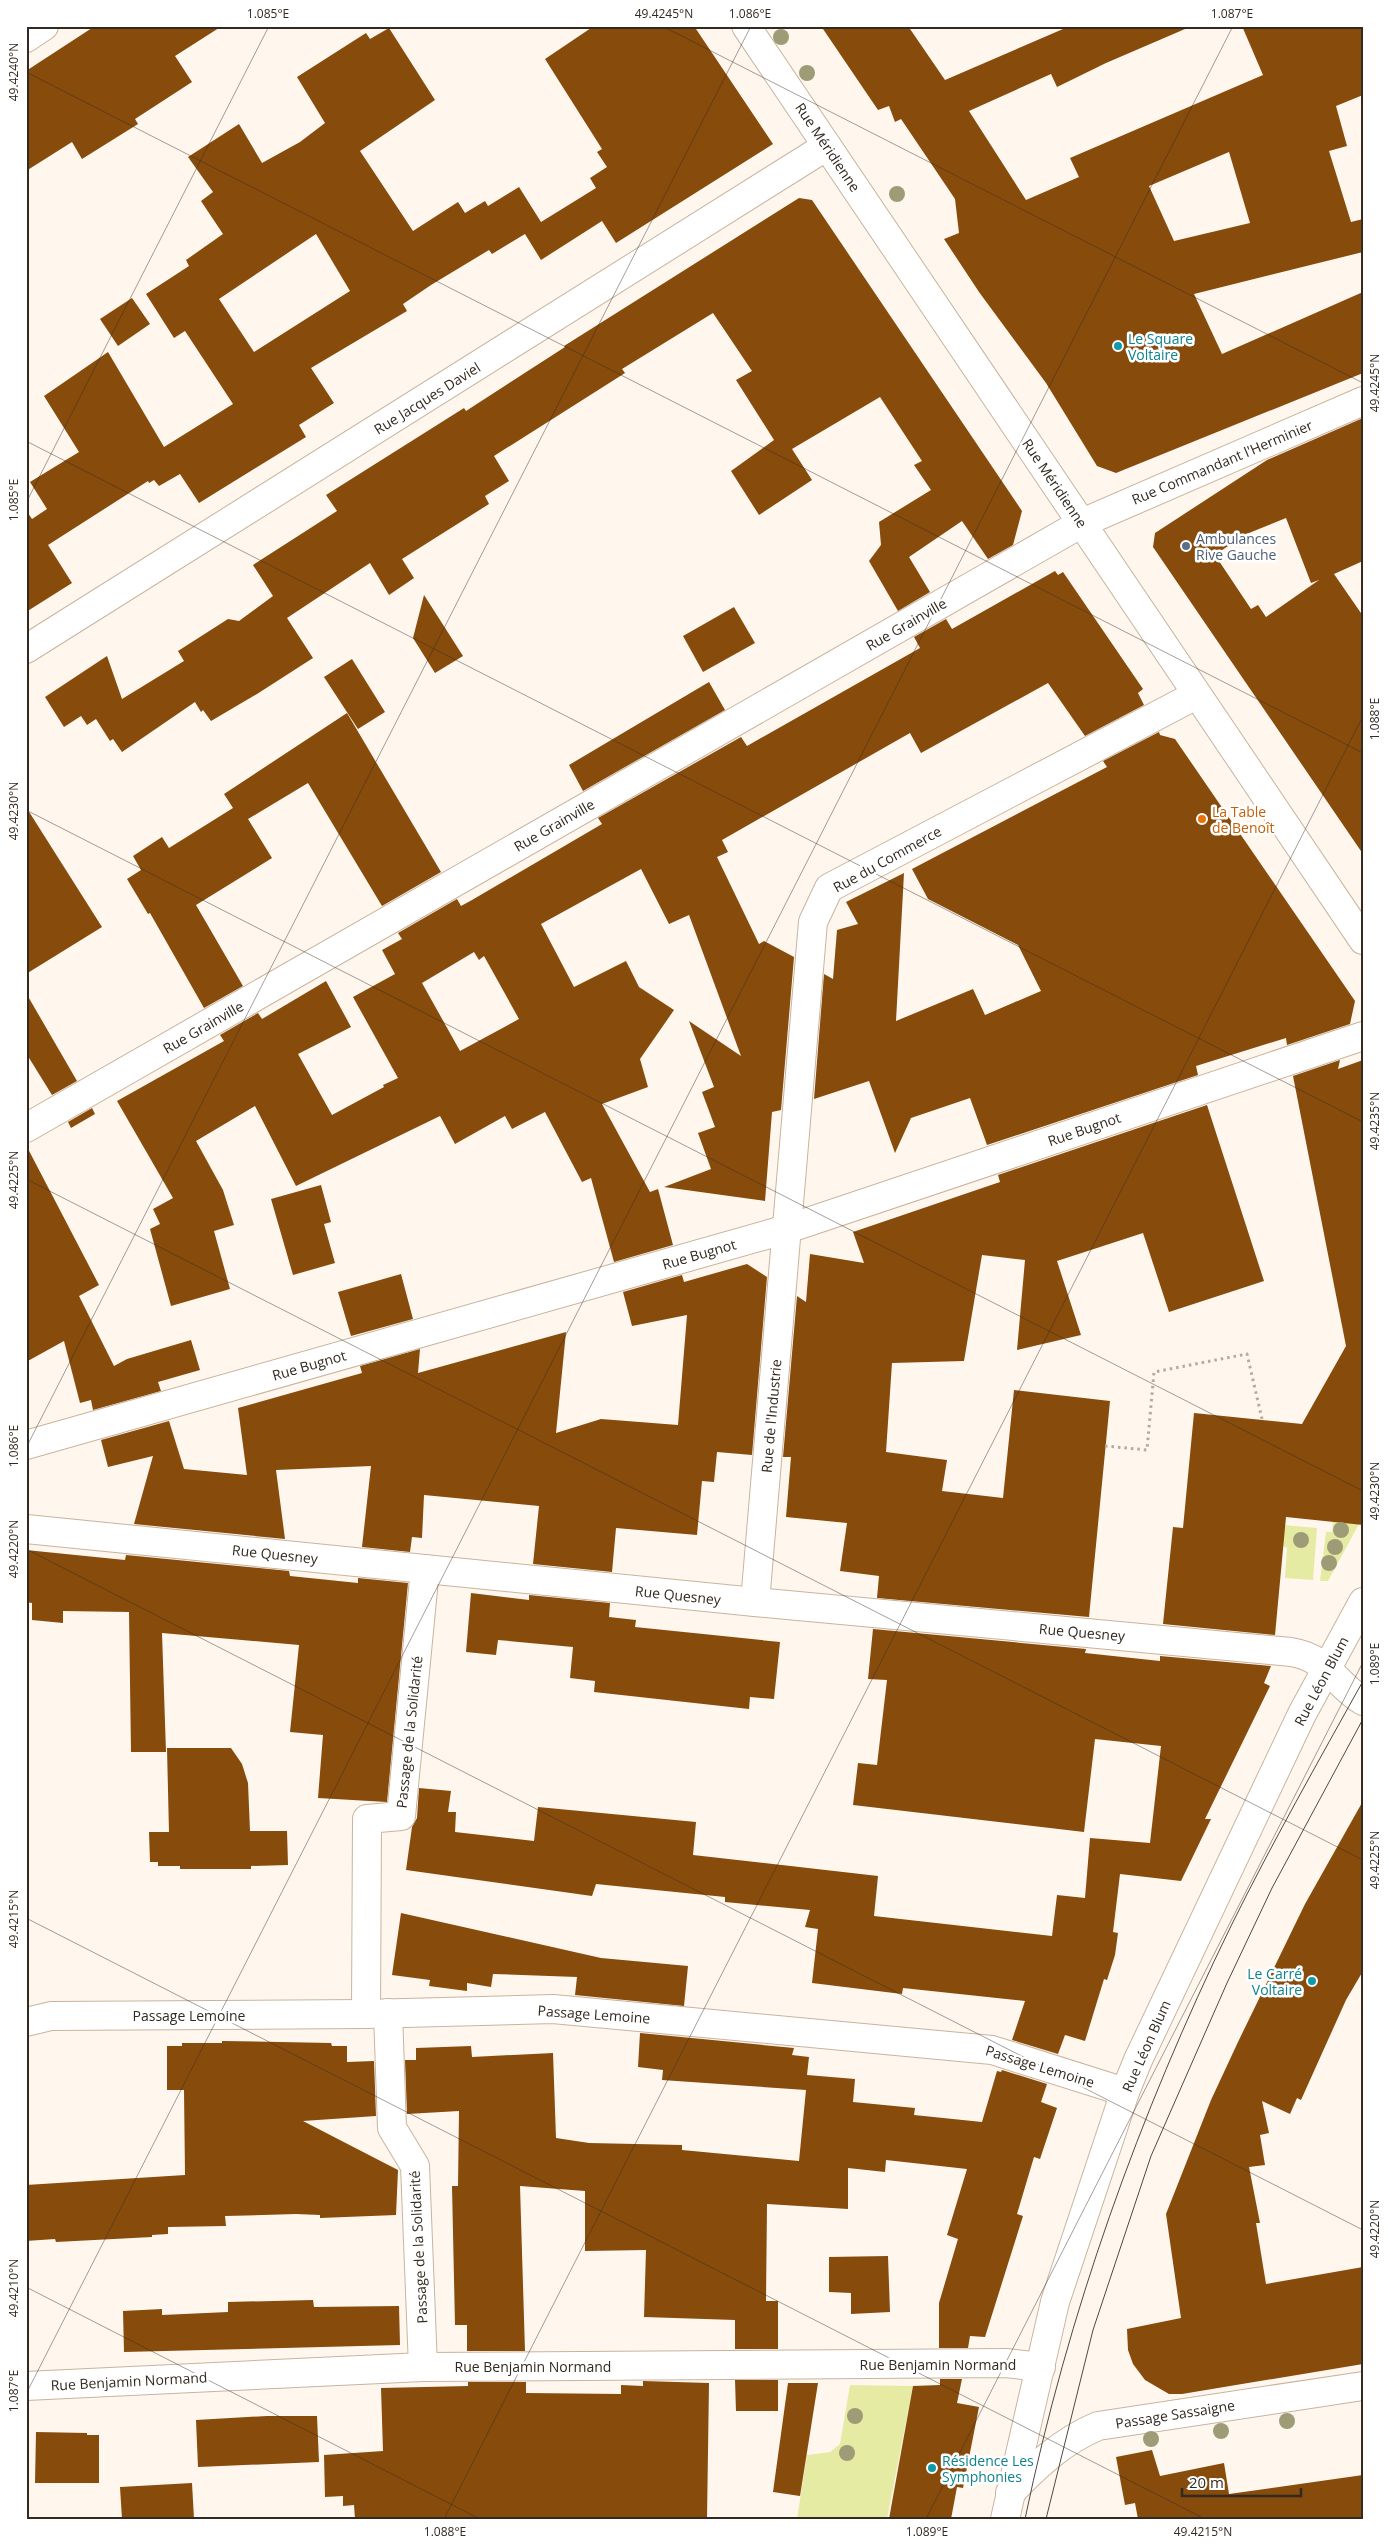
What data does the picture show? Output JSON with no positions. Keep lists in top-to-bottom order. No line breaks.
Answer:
{"streets":{"street":["Rue Méridienne","Rue Jacques Daviel","Rue Commandant l'Herminier","Rue Grainville","Rue du Commerce","Rue Bugnot","Rue de l'Industrie","Rue Quesney","Rue Léon Blum","Passage de la Solidarité","Passage Lemoine","Rue Benjamin Normand","Passage Sassaigne"]},"crossings":[["Rue Méridienne","Rue Jacques Daviel"],["Rue Méridienne","Rue Commandant l'Herminier"],["Rue Méridienne","Rue Grainville"],["Rue Méridienne","Rue du Commerce"],["Rue Commandant l'Herminier","Rue Grainville"],["Rue du Commerce","Rue Bugnot"],["Rue du Commerce","Rue de l'Industrie"],["Rue Bugnot","Rue de l'Industrie"],["Rue de l'Industrie","Rue Quesney"],["Rue Quesney","Rue Léon Blum"],["Rue Quesney","Passage de la Solidarité"],["Rue Léon Blum","Passage Lemoine"],["Rue Léon Blum","Rue Benjamin Normand"],["Rue Léon Blum","Passage Sassaigne"],["Passage de la Solidarité","Passage Lemoine"],["Passage de la Solidarité","Rue Benjamin Normand"]],"places":["Le Square Voltaire","Ambulances Rive Gauche","La Table de Benoît","Le Carré Voltaire","Résidence Les Symphonies"],"scale_bar":"20 m","coordinates":["1.085°E","49.4245°N","1.086°E","1.087°E","49.4240°N","1.088°E","49.4230°N","49.4235°N","49.4225°N","49.4220°N","1.089°E","49.4215°N","49.4210°N"]}
